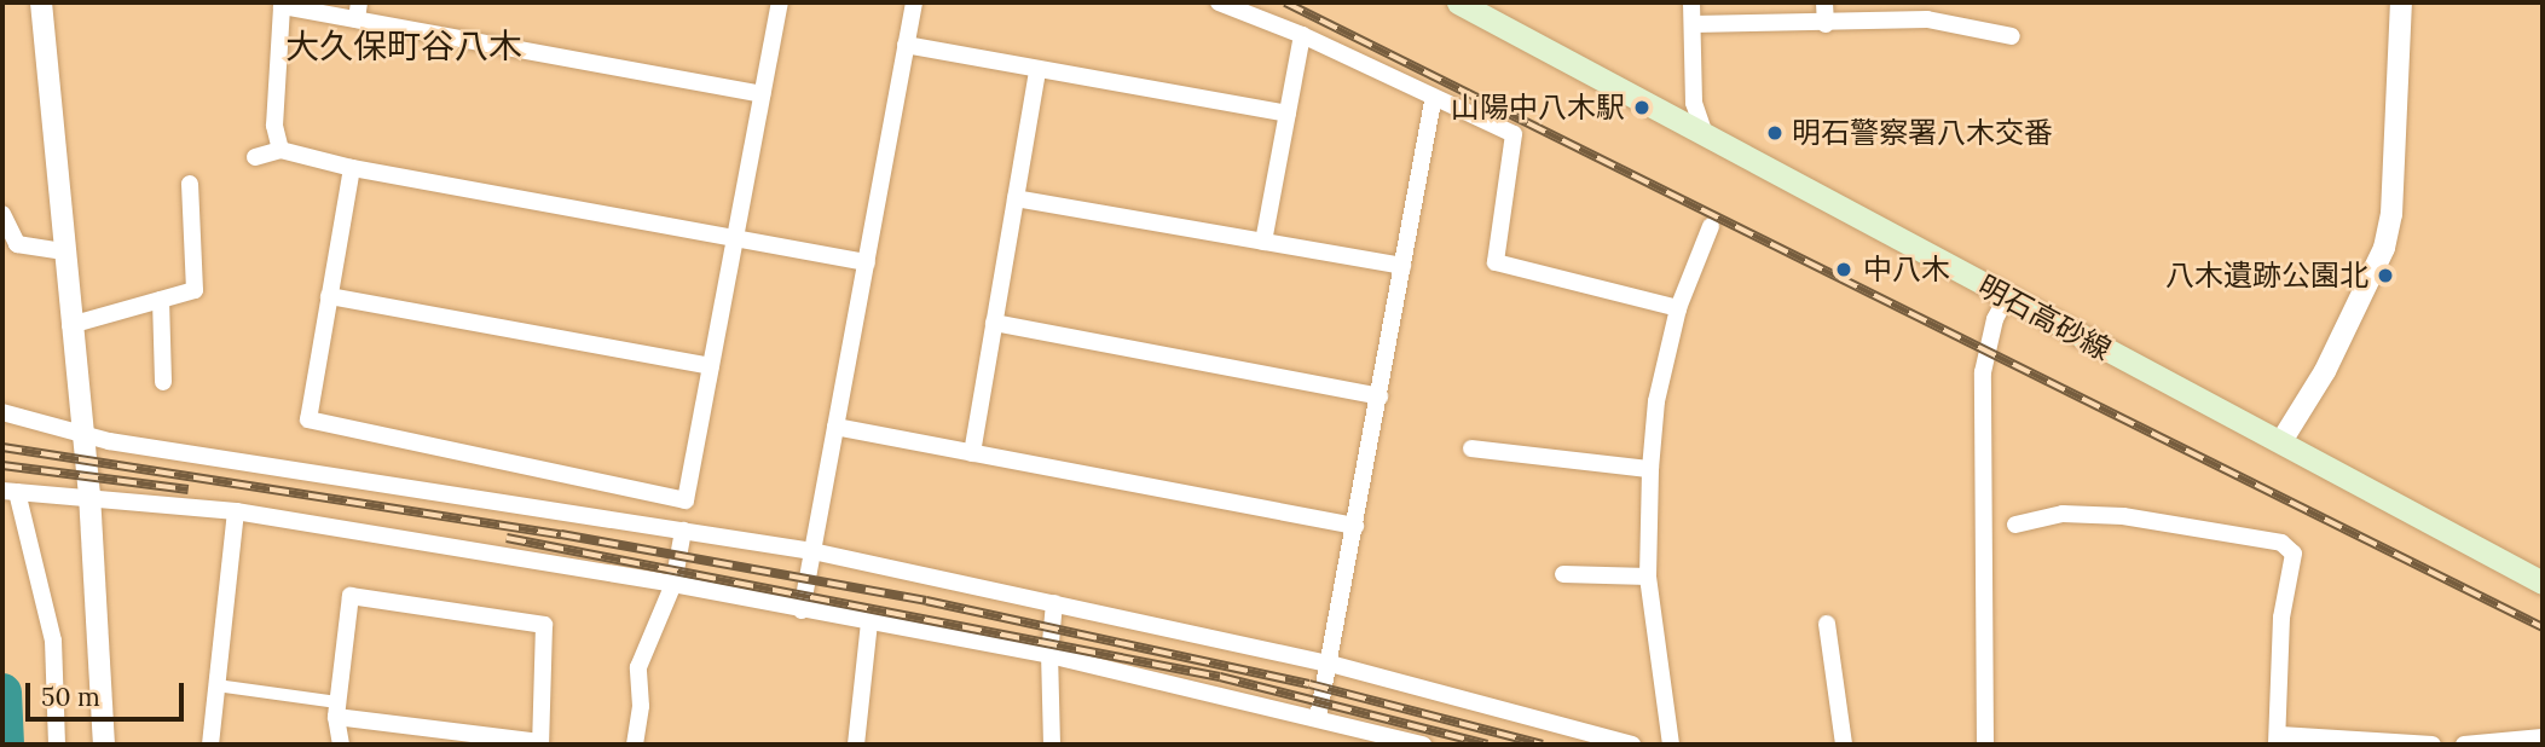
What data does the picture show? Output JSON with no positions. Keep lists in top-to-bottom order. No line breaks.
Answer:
{"streets":{"main road":["明石高砂線"]},"districts":["大久保町谷八木"],"places":["山陽中八木駅","明石警察署八木交番","中八木","八木遺跡公園北"],"scale_bar":"50 m"}
